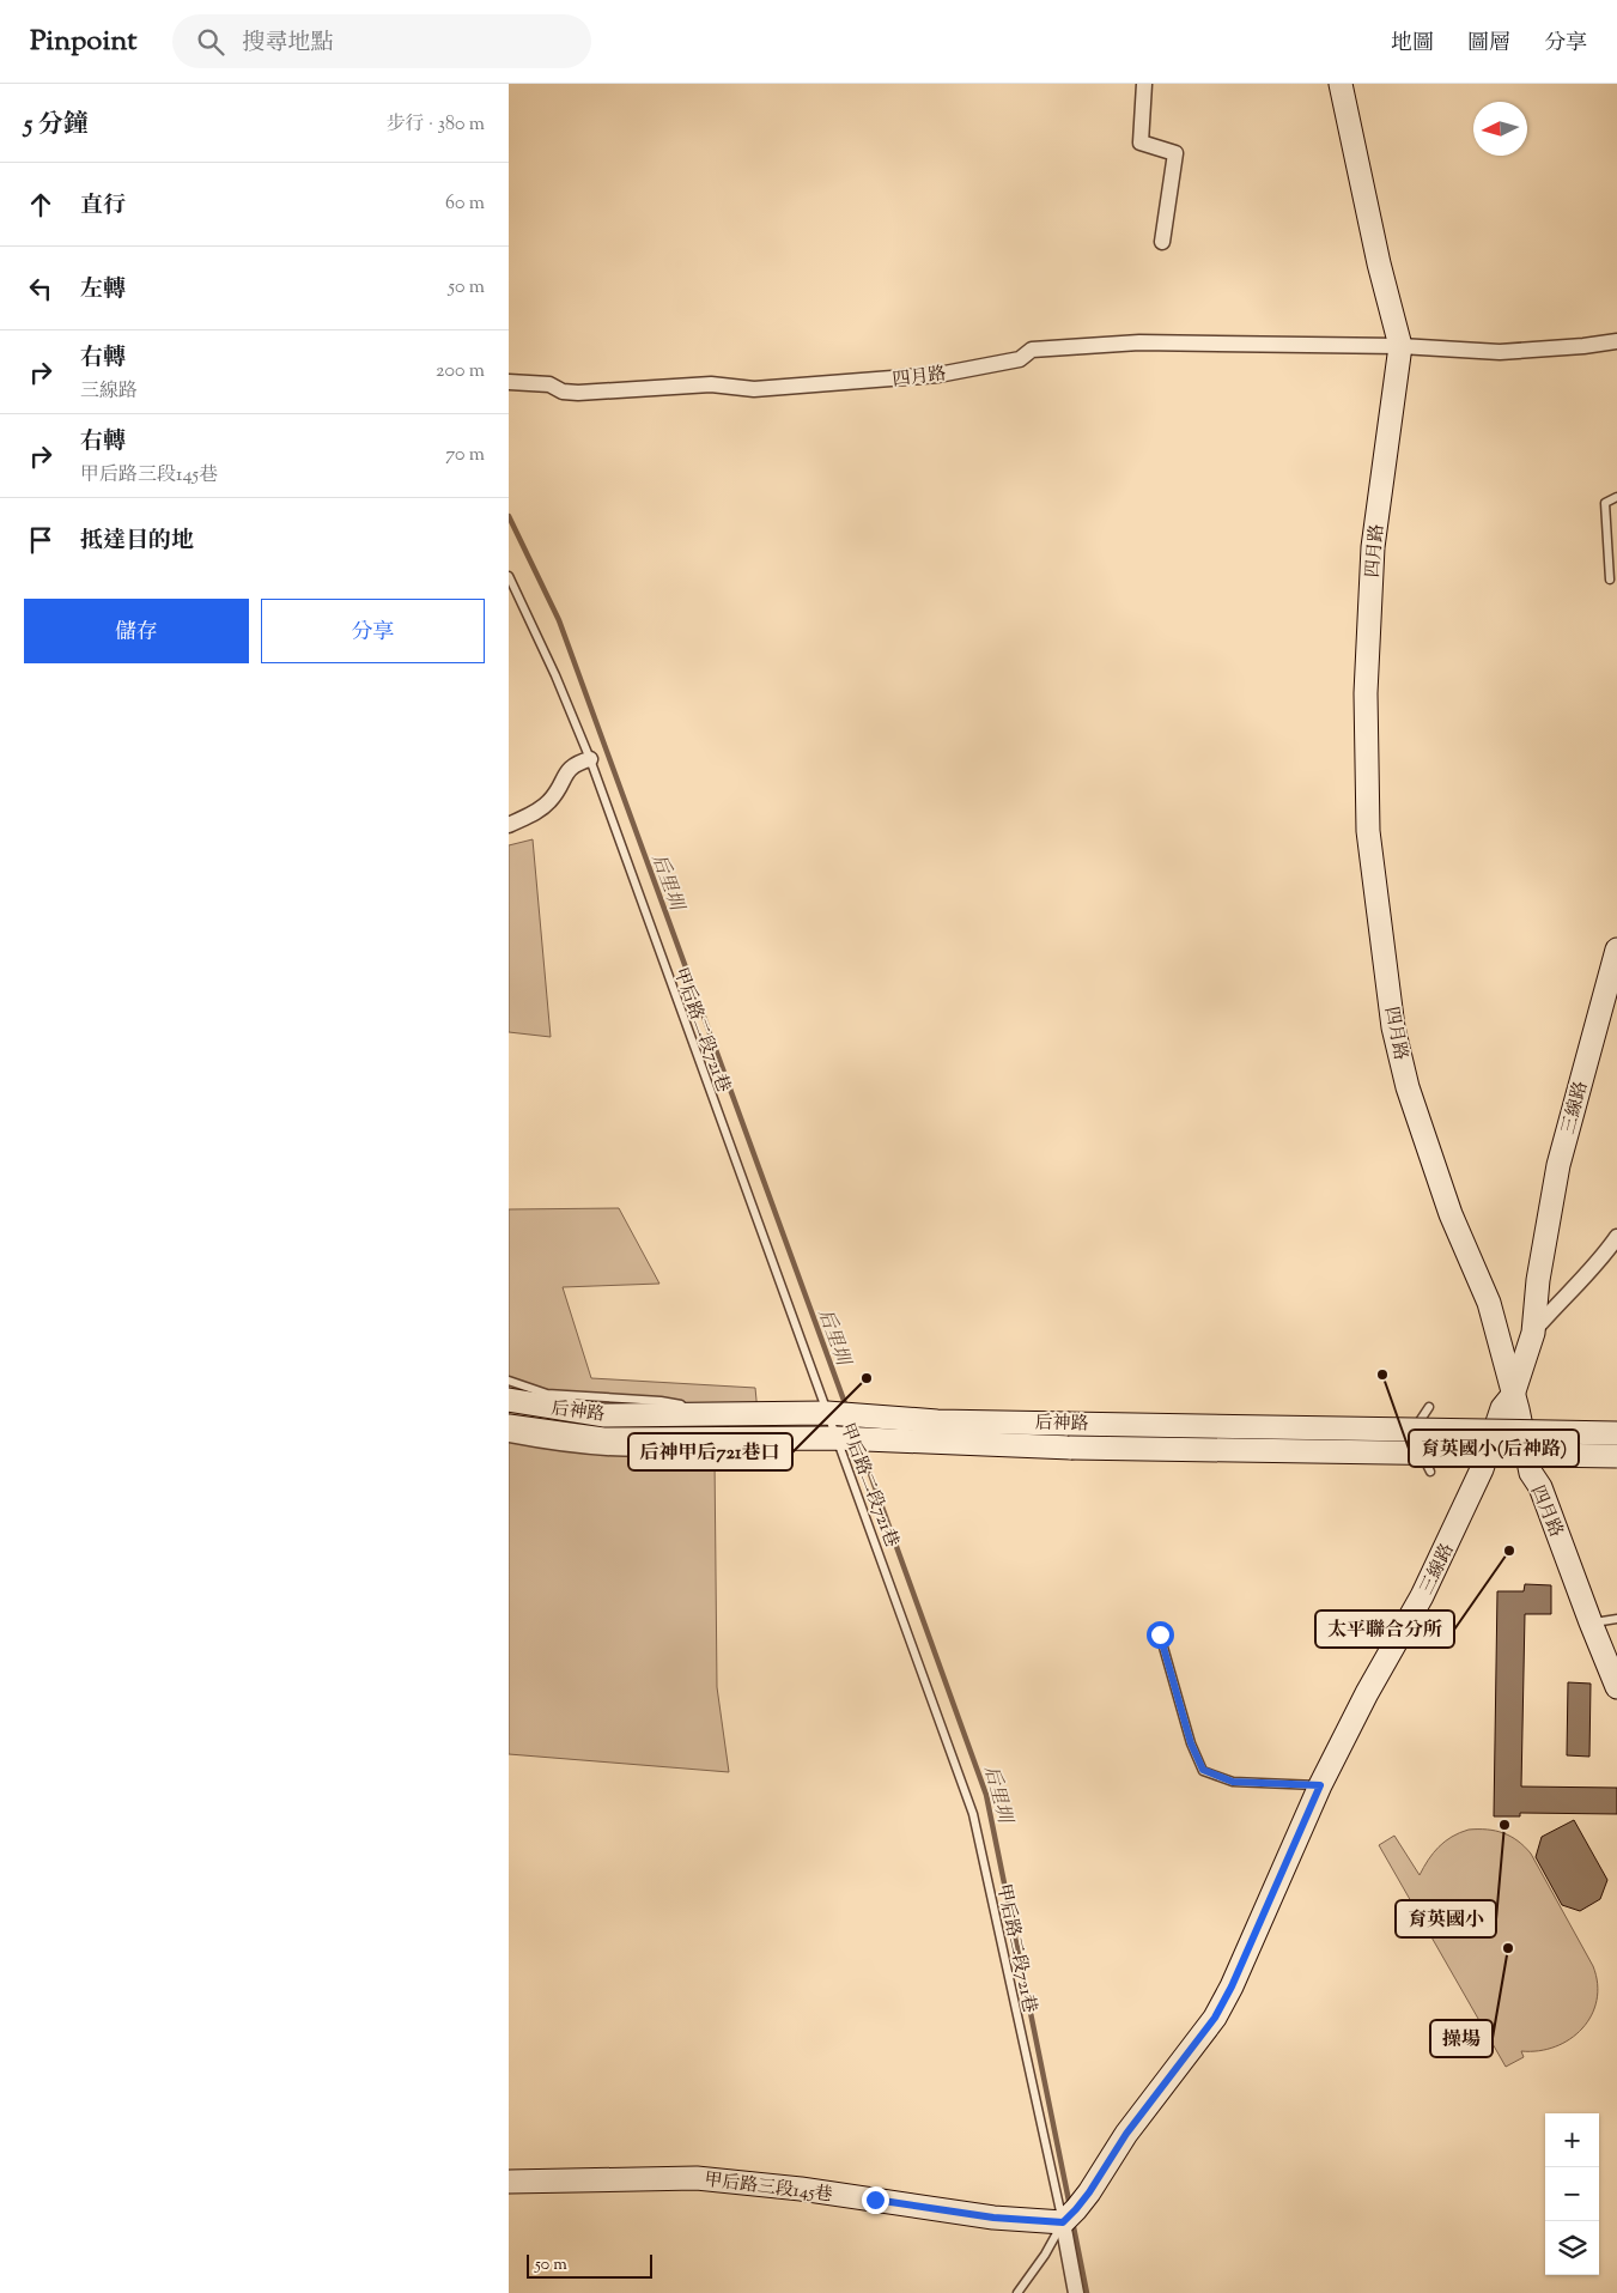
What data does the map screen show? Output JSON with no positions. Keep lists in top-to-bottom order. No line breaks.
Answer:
{"streets":{"street":["四月路","三線路","后神路","甲后路三段145巷"],"lane":["甲后路二段721巷"]},"crossings":[["四月路","三線路"],["甲后路二段721巷","三線路"],["甲后路二段721巷","后神路"],["甲后路二段721巷","甲后路三段145巷"],["三線路","甲后路三段145巷"]],"water":["后里圳"],"places":["育英國小(后神路)","后神甲后721巷口","太平聯合分所","育英國小","操場"],"scale_bar":"50 m","north":"left","page":{"header":"Pinpoint","search":"搜尋地點","nav":["地圖","圖層","分享"],"heading":["5 分鐘","步行 · 380 m"],"list":[["直行","60 m"],["左轉","50 m"],["右轉","三線路","200 m"],["右轉","甲后路三段145巷","70 m"],"抵達目的地"],"buttons":["儲存","分享"],"map_buttons":["+","−"],"scale":"50 m"}}
